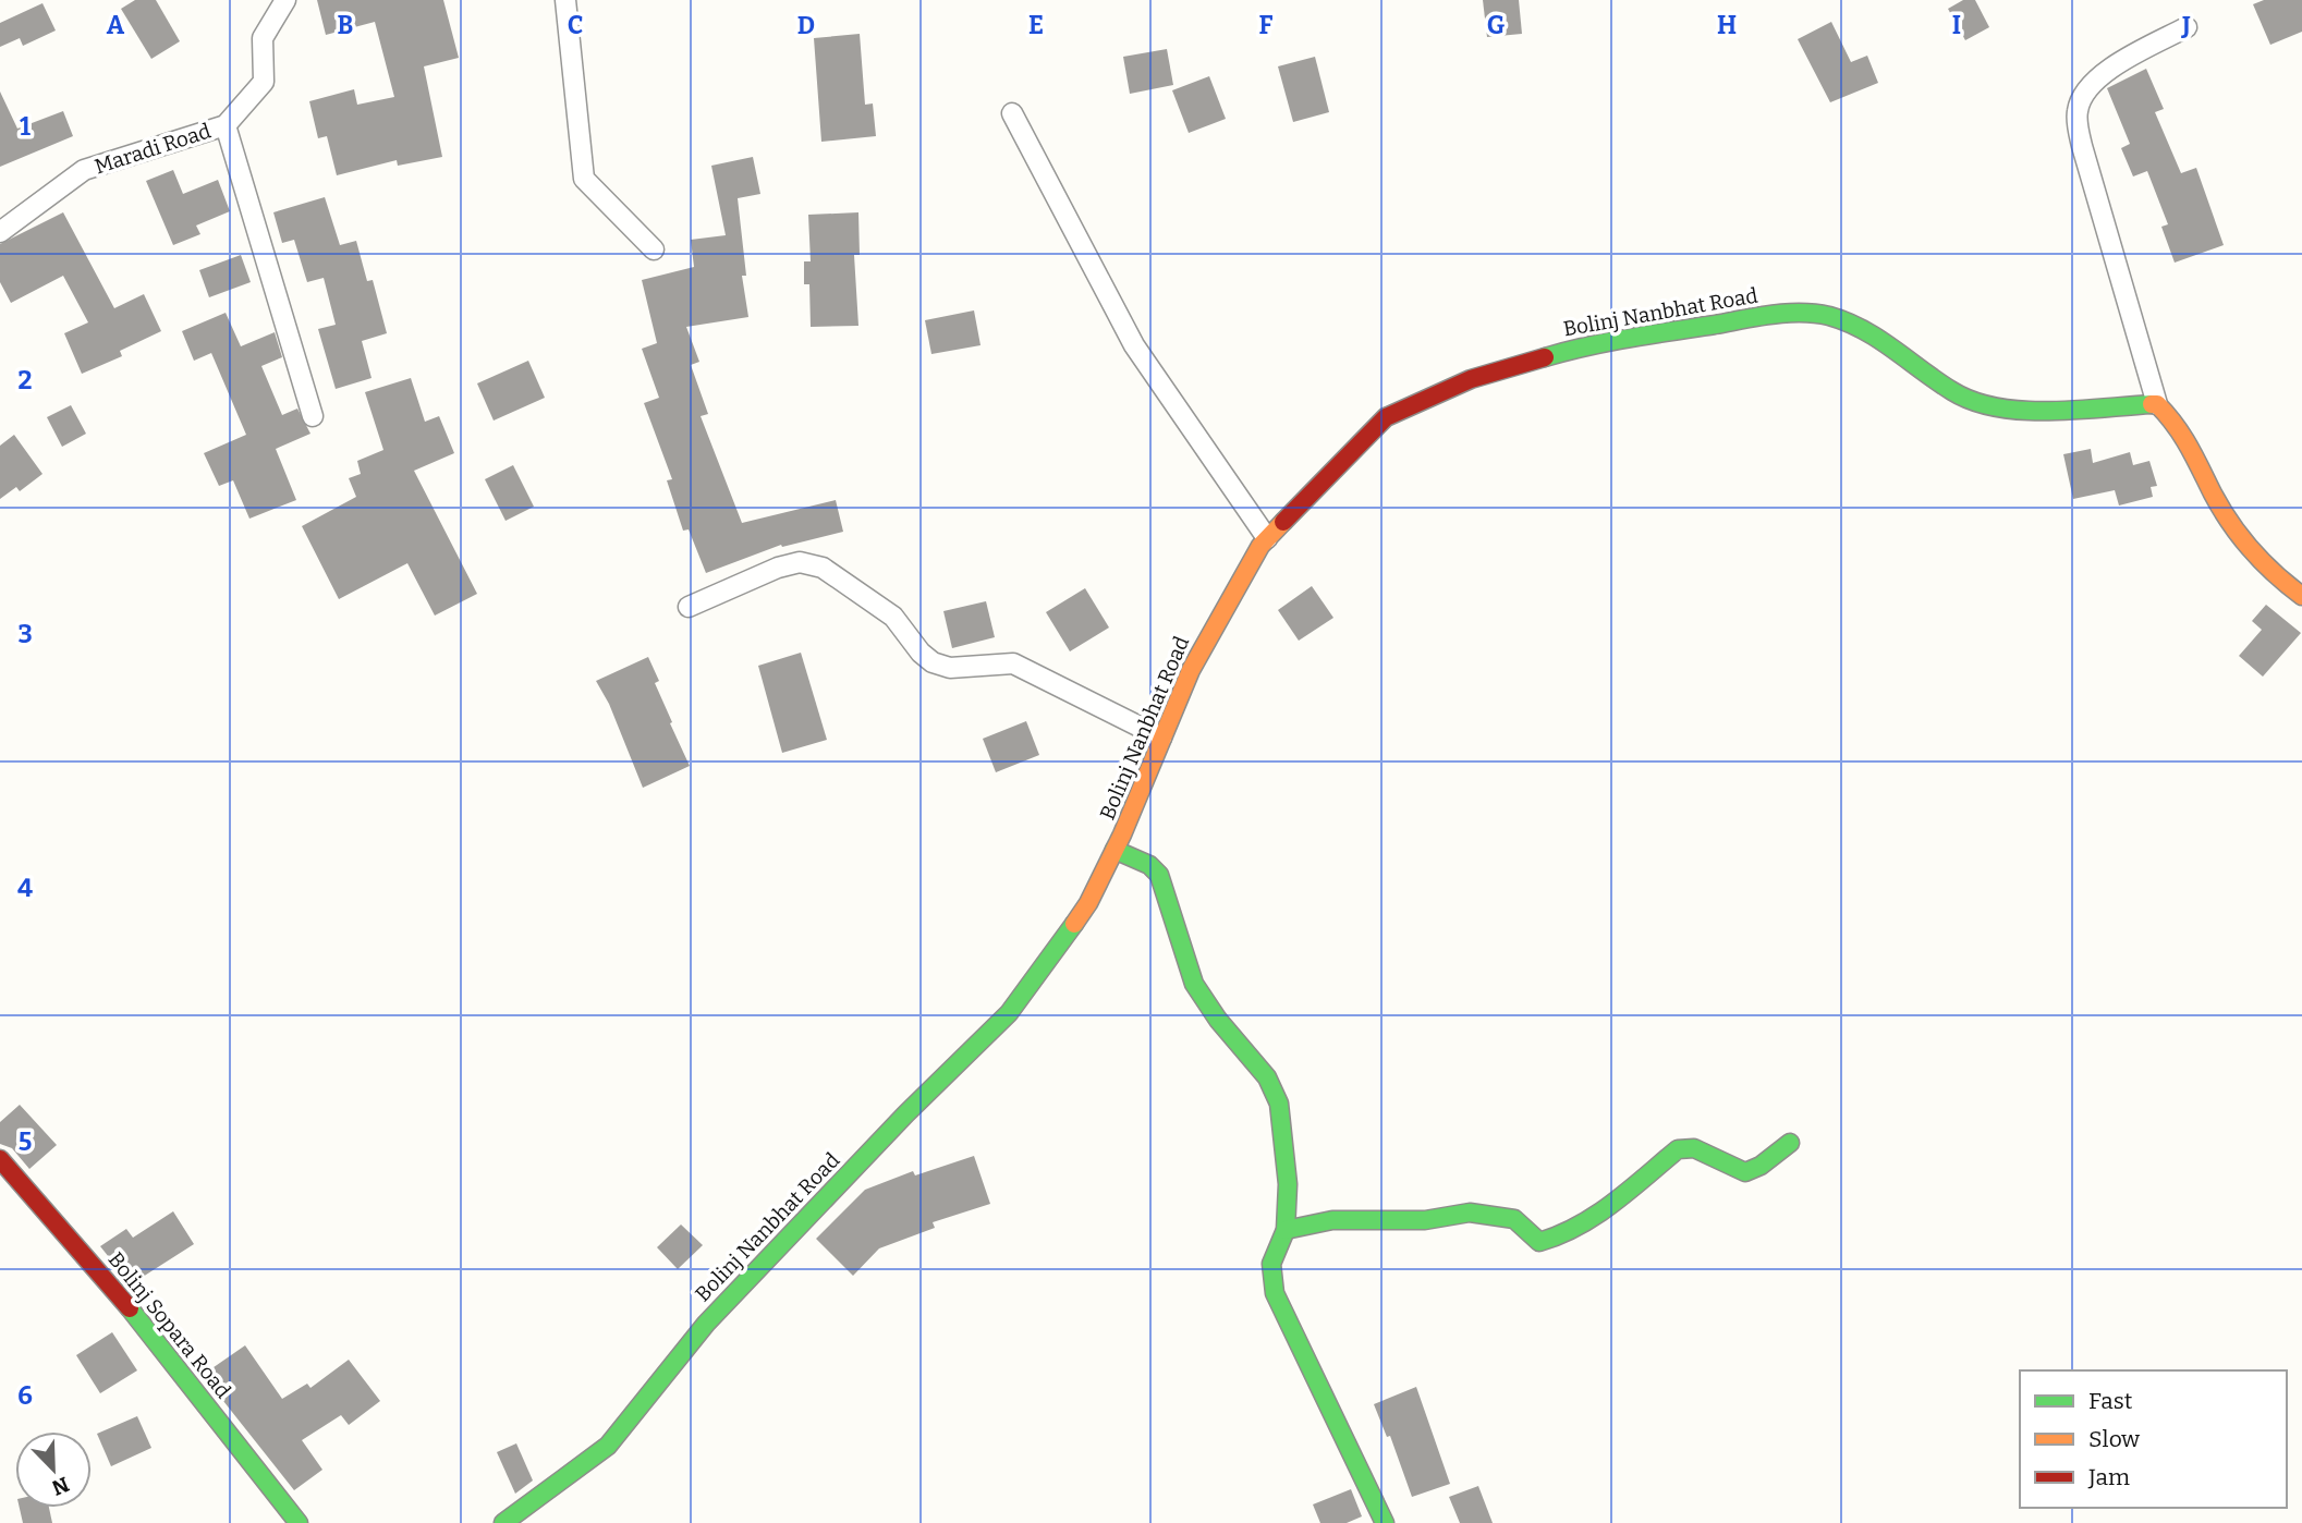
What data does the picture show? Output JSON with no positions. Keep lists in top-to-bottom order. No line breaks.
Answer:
{"streets":{"street":["Maradi Road","Bolinj Nanbhat Road","Bolinj Sopara Road"]},"legend":["Fast","Slow","Jam"],"north":"bottom right","grid":{"columns":["A","B","C","D","E","F","G","H","I","J"],"rows":["1","2","3","4","5","6"]}}
